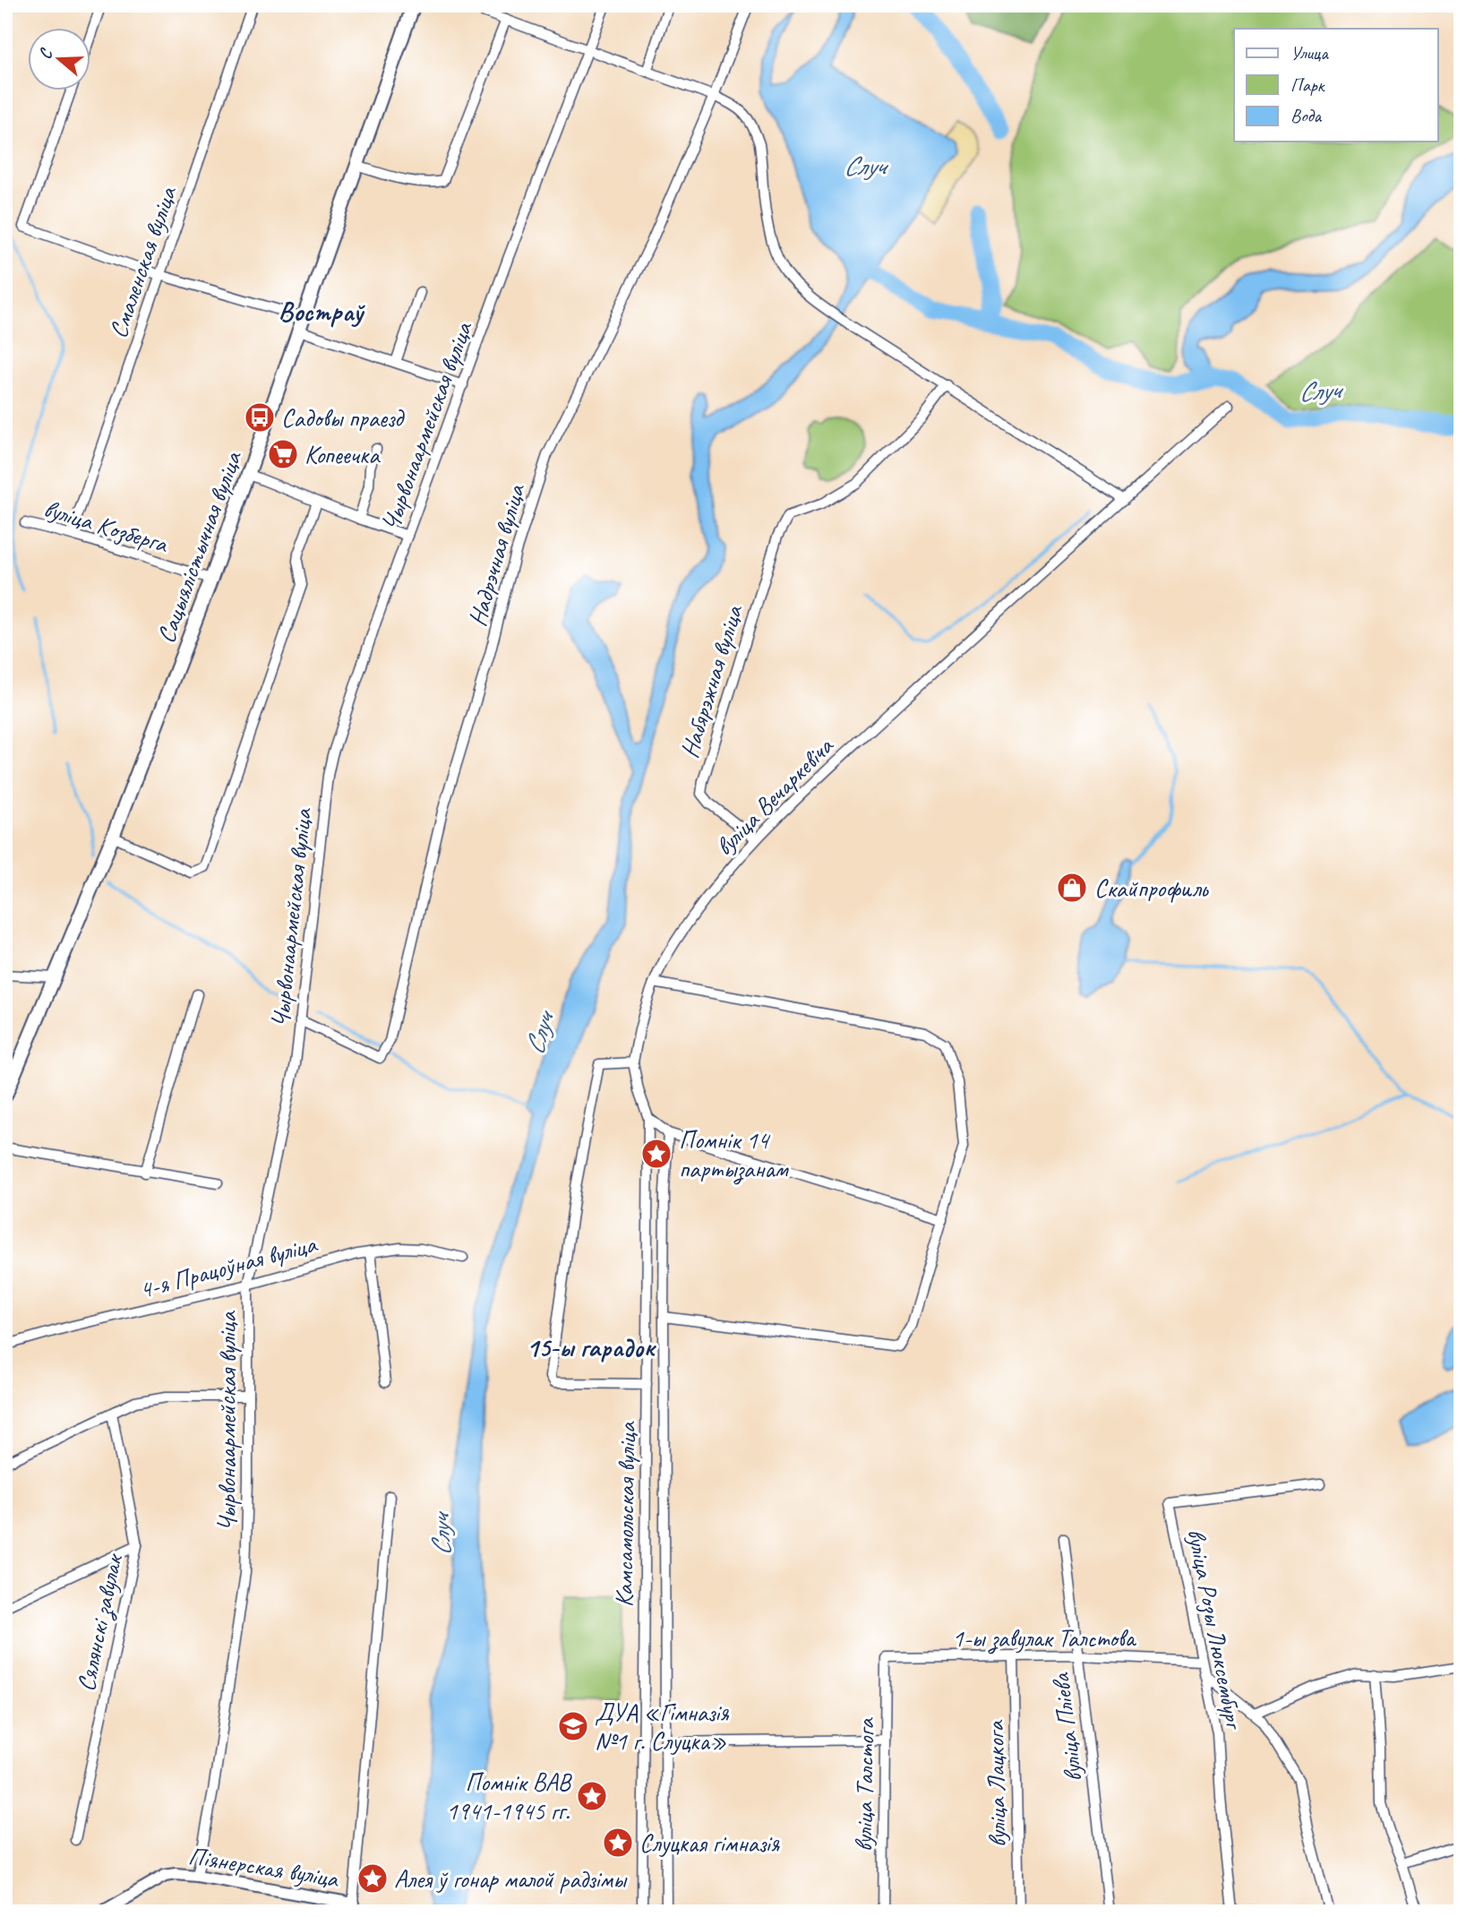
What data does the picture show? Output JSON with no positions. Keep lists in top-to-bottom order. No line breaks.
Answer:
{"streets":{"main road":["Сацыялістычная вуліца"],"street":["Смаленская вуліца","Чырвонаармейская вуліца","вуліца Козберга","Надрэчная вуліца","Набярэжная вуліца","вуліца Вечаркевіча","4-я Працоўная вуліца","Камсамольская вуліца","Сялянскі завулак","вуліца Розы Люксембург","1-ы завулак Талстова","вуліца Пліева","вуліца Лацкога","вуліца Талстога","Піянерская вуліца"]},"crossings":[["Смаленская вуліца","вуліца Козберга"],["Чырвонаармейская вуліца","Надрэчная вуліца"],["Чырвонаармейская вуліца","4-я Працоўная вуліца"],["Чырвонаармейская вуліца","Піянерская вуліца"],["вуліца Козберга","Сацыялістычная вуліца"],["Набярэжная вуліца","вуліца Вечаркевіча"],["вуліца Розы Люксембург","1-ы завулак Талстова"],["1-ы завулак Талстова","вуліца Пліева"],["1-ы завулак Талстова","вуліца Лацкога"],["1-ы завулак Талстова","вуліца Талстога"]],"districts":["Востраў","15-ы гарадок"],"water":["Случ"],"places":{"bus stop":["Садовы праезд"],"supermarket":["Копеечка"],"shop":["Скайпрофиль"],"place":["Помнік 14 партызанам","Помнік ВАВ 1941-1945 гг.","Слуцкая гімназія","Алея ў гонар малой радзімы"],"school or university":["ДУА «Гімназія №1 г. Слуцка»"]},"legend":["Улица","Парк","Вода"],"north":"left"}
